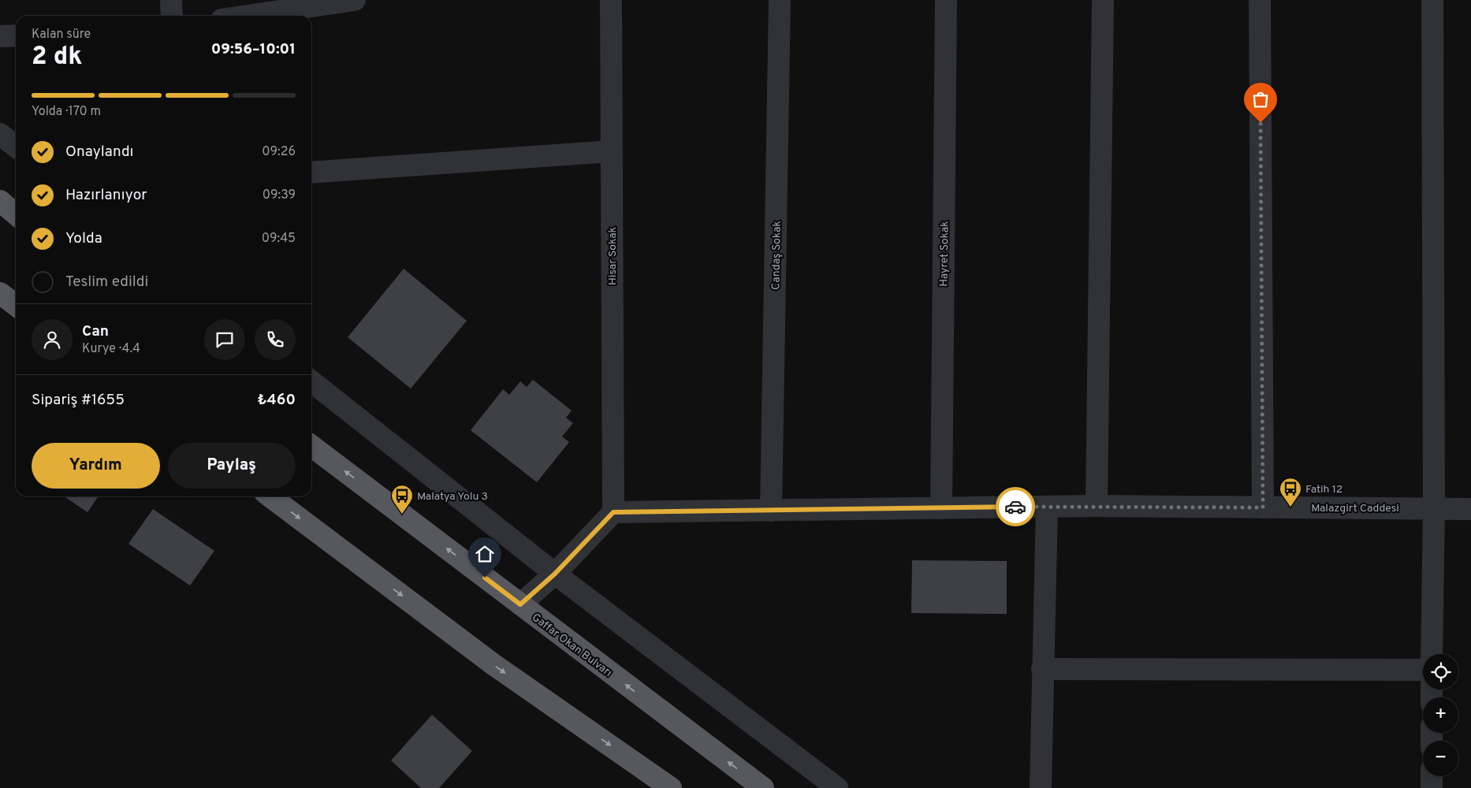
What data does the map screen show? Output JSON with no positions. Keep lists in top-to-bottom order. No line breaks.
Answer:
{"streets":{"highway":["Gaffar Okan Bulvarı"],"street":["Hayret Sokak","Candaş Sokak","Hisar Sokak","Malazgirt Caddesi"]},"crossings":[["Hayret Sokak","Malazgirt Caddesi"],["Candaş Sokak","Malazgirt Caddesi"],["Hisar Sokak","Malazgirt Caddesi"]],"places":{"bus stop":["Fatih 12","Malatya Yolu 3"]},"page":{"heading":["2 dk","Kalan süre","09:56–10:01"],"panel":["Can","Kurye · 4.4","Sipariş #1655","₺460"],"bar":"Yolda · 170 m","list":[["Onaylandı","09:26"],["Hazırlanıyor","09:39"],["Yolda","09:45"],"Teslim edildi"],"buttons":["Yardım","Paylaş"],"map_buttons":["+","−"]}}
